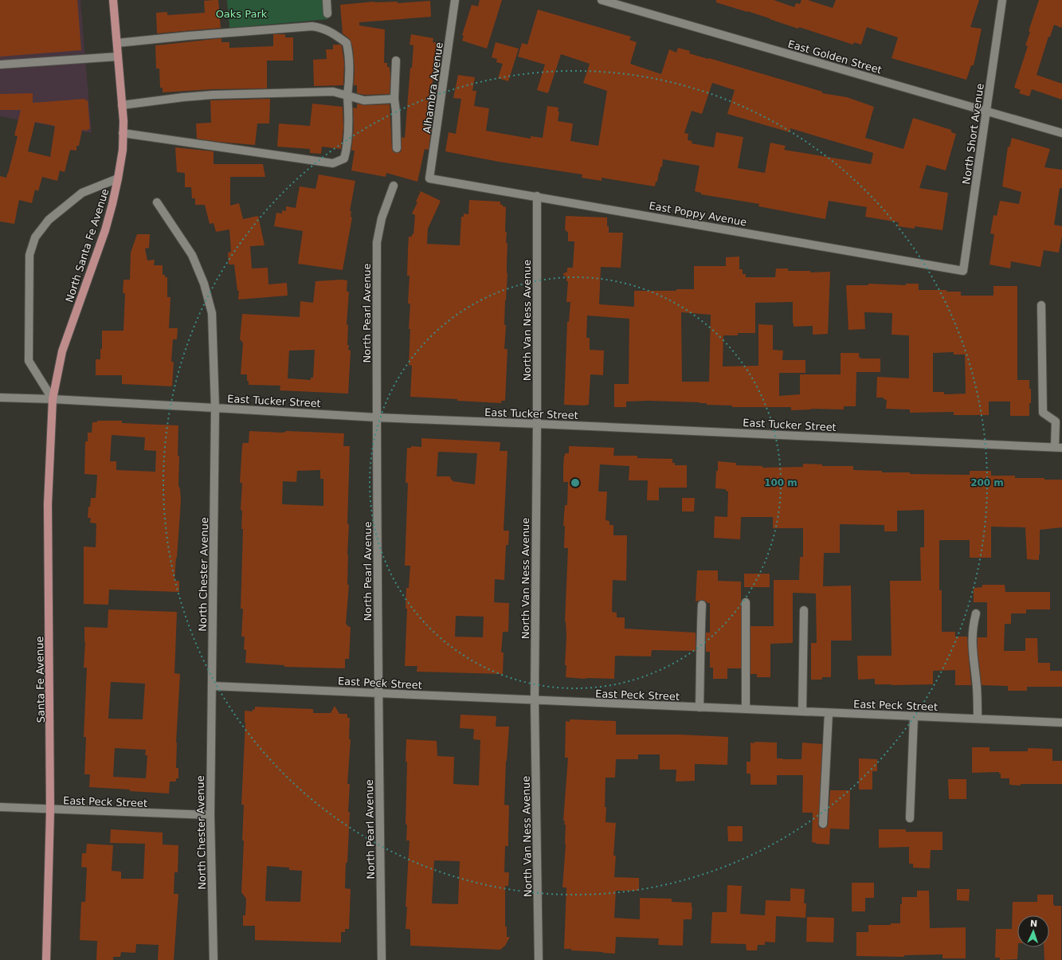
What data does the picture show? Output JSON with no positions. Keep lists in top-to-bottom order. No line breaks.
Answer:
{"streets":{"main road":["North Santa Fe Avenue","Santa Fe Avenue"],"street":["East Golden Street","Alhambra Avenue","North Short Avenue","East Poppy Avenue","North Pearl Avenue","North Van Ness Avenue","East Tucker Street","North Chester Avenue","East Peck Street"]},"crossings":[["East Golden Street","North Short Avenue"],["Alhambra Avenue","East Poppy Avenue"],["North Short Avenue","East Poppy Avenue"],["East Poppy Avenue","North Van Ness Avenue"],["North Santa Fe Avenue","East Tucker Street"],["North Santa Fe Avenue","Santa Fe Avenue"],["North Pearl Avenue","East Tucker Street"],["North Pearl Avenue","East Peck Street"],["North Van Ness Avenue","East Tucker Street"],["North Van Ness Avenue","East Peck Street"],["East Tucker Street","North Chester Avenue"],["East Tucker Street","Santa Fe Avenue"],["North Chester Avenue","East Peck Street"],["Santa Fe Avenue","East Peck Street"]],"parks":["Oaks Park"],"north":"top","rings":["100 m","200 m"]}
